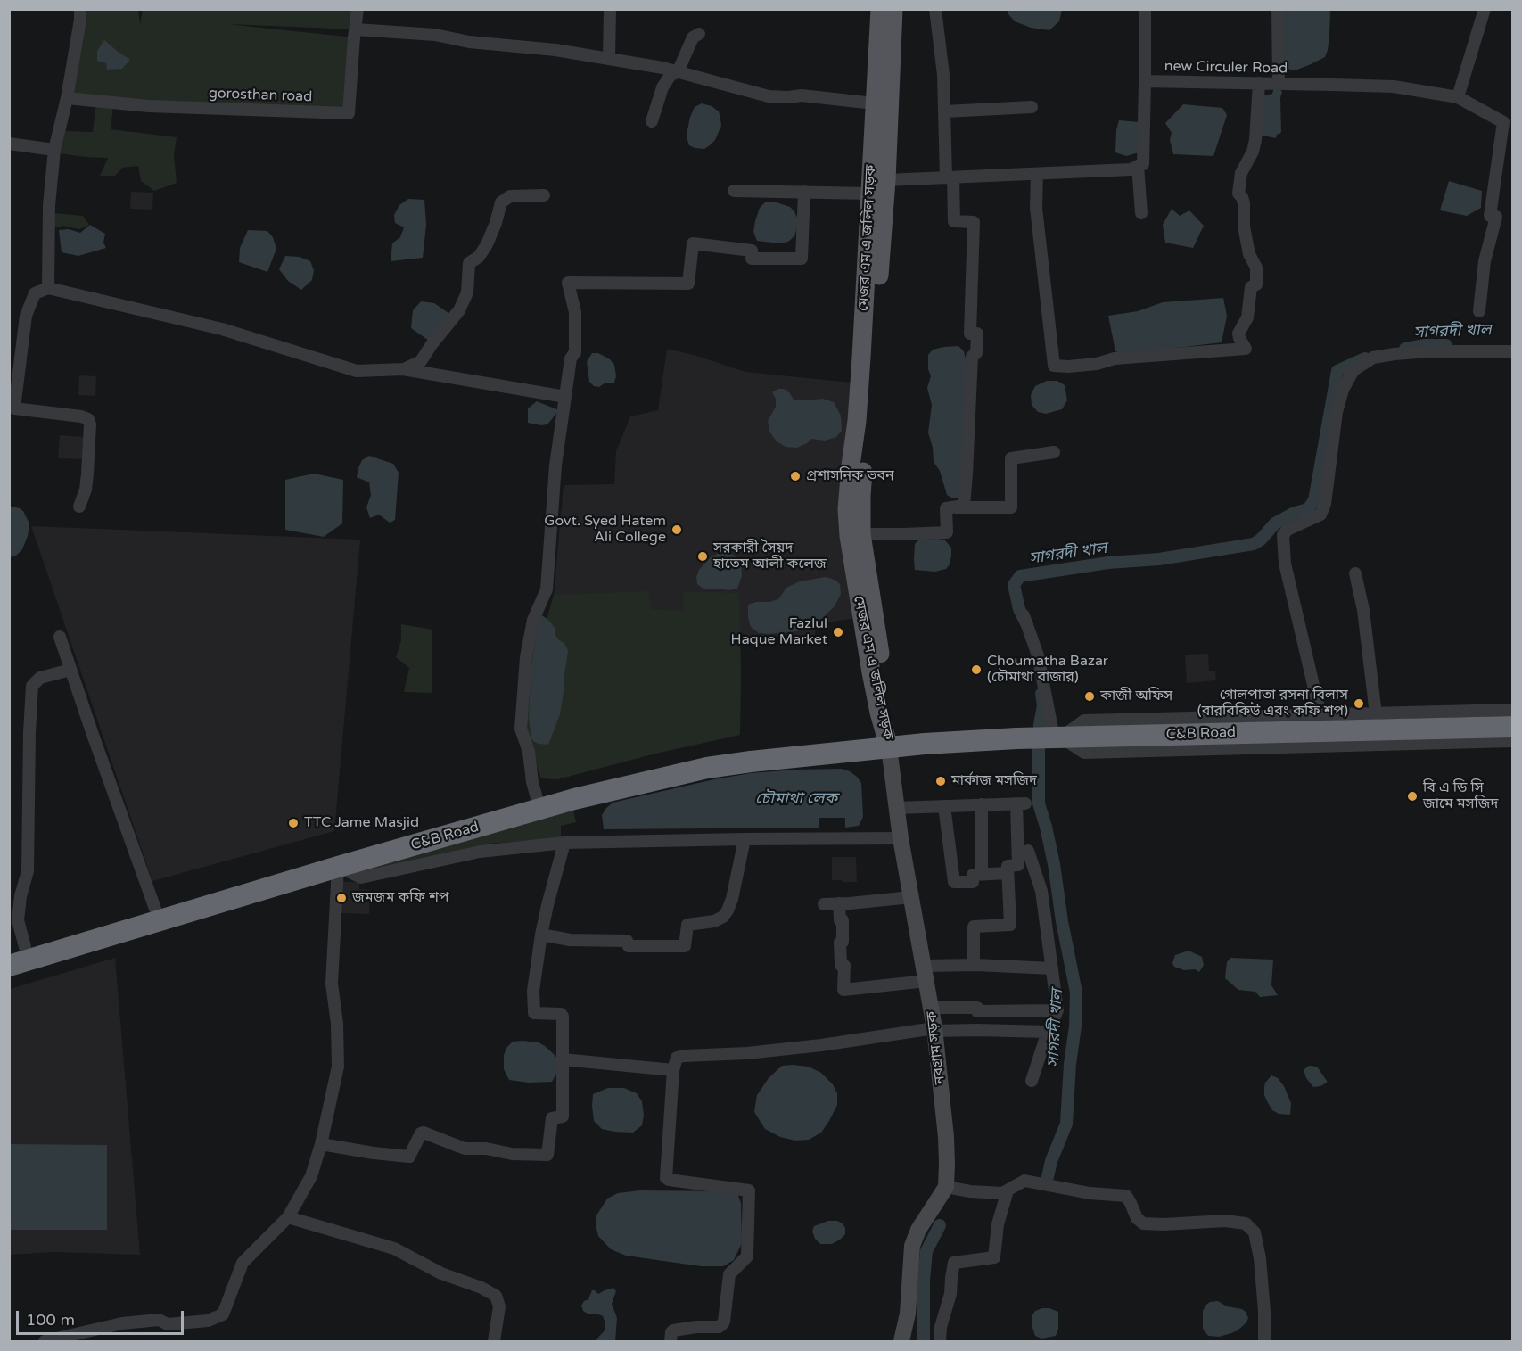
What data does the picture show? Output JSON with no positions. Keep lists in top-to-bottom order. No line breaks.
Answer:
{"streets":{"highway":["C&B Road"],"main road":["মেজর এম এ জলিল সড়ক","নবগ্রাম সড়ক"],"street":["new Circuler Road","gorosthan road"]},"crossings":[["মেজর এম এ জলিল সড়ক","C&B Road"],["মেজর এম এ জলিল সড়ক","নবগ্রাম সড়ক"],["C&B Road","নবগ্রাম সড়ক"]],"water":["সাগরদী খাল","চৌমাথা লেক"],"places":["প্রশাসনিক ভবন","Govt. Syed Hatem Ali College","সরকারী সৈয়দ হাতেম আলী কলেজ","Fazlul Haque Market","Choumatha Bazar (চৌমাথা বাজার)","কাজী অফিস","গোলপাতা রসনা বিলাস (বারবিকিউ এবং কফি শপ)","মার্কাজ মসজিদ","বি এ ডি সি জামে মসজিদ","TTC Jame Masjid","জমজম কফি শপ"],"scale_bar":"100 m"}
